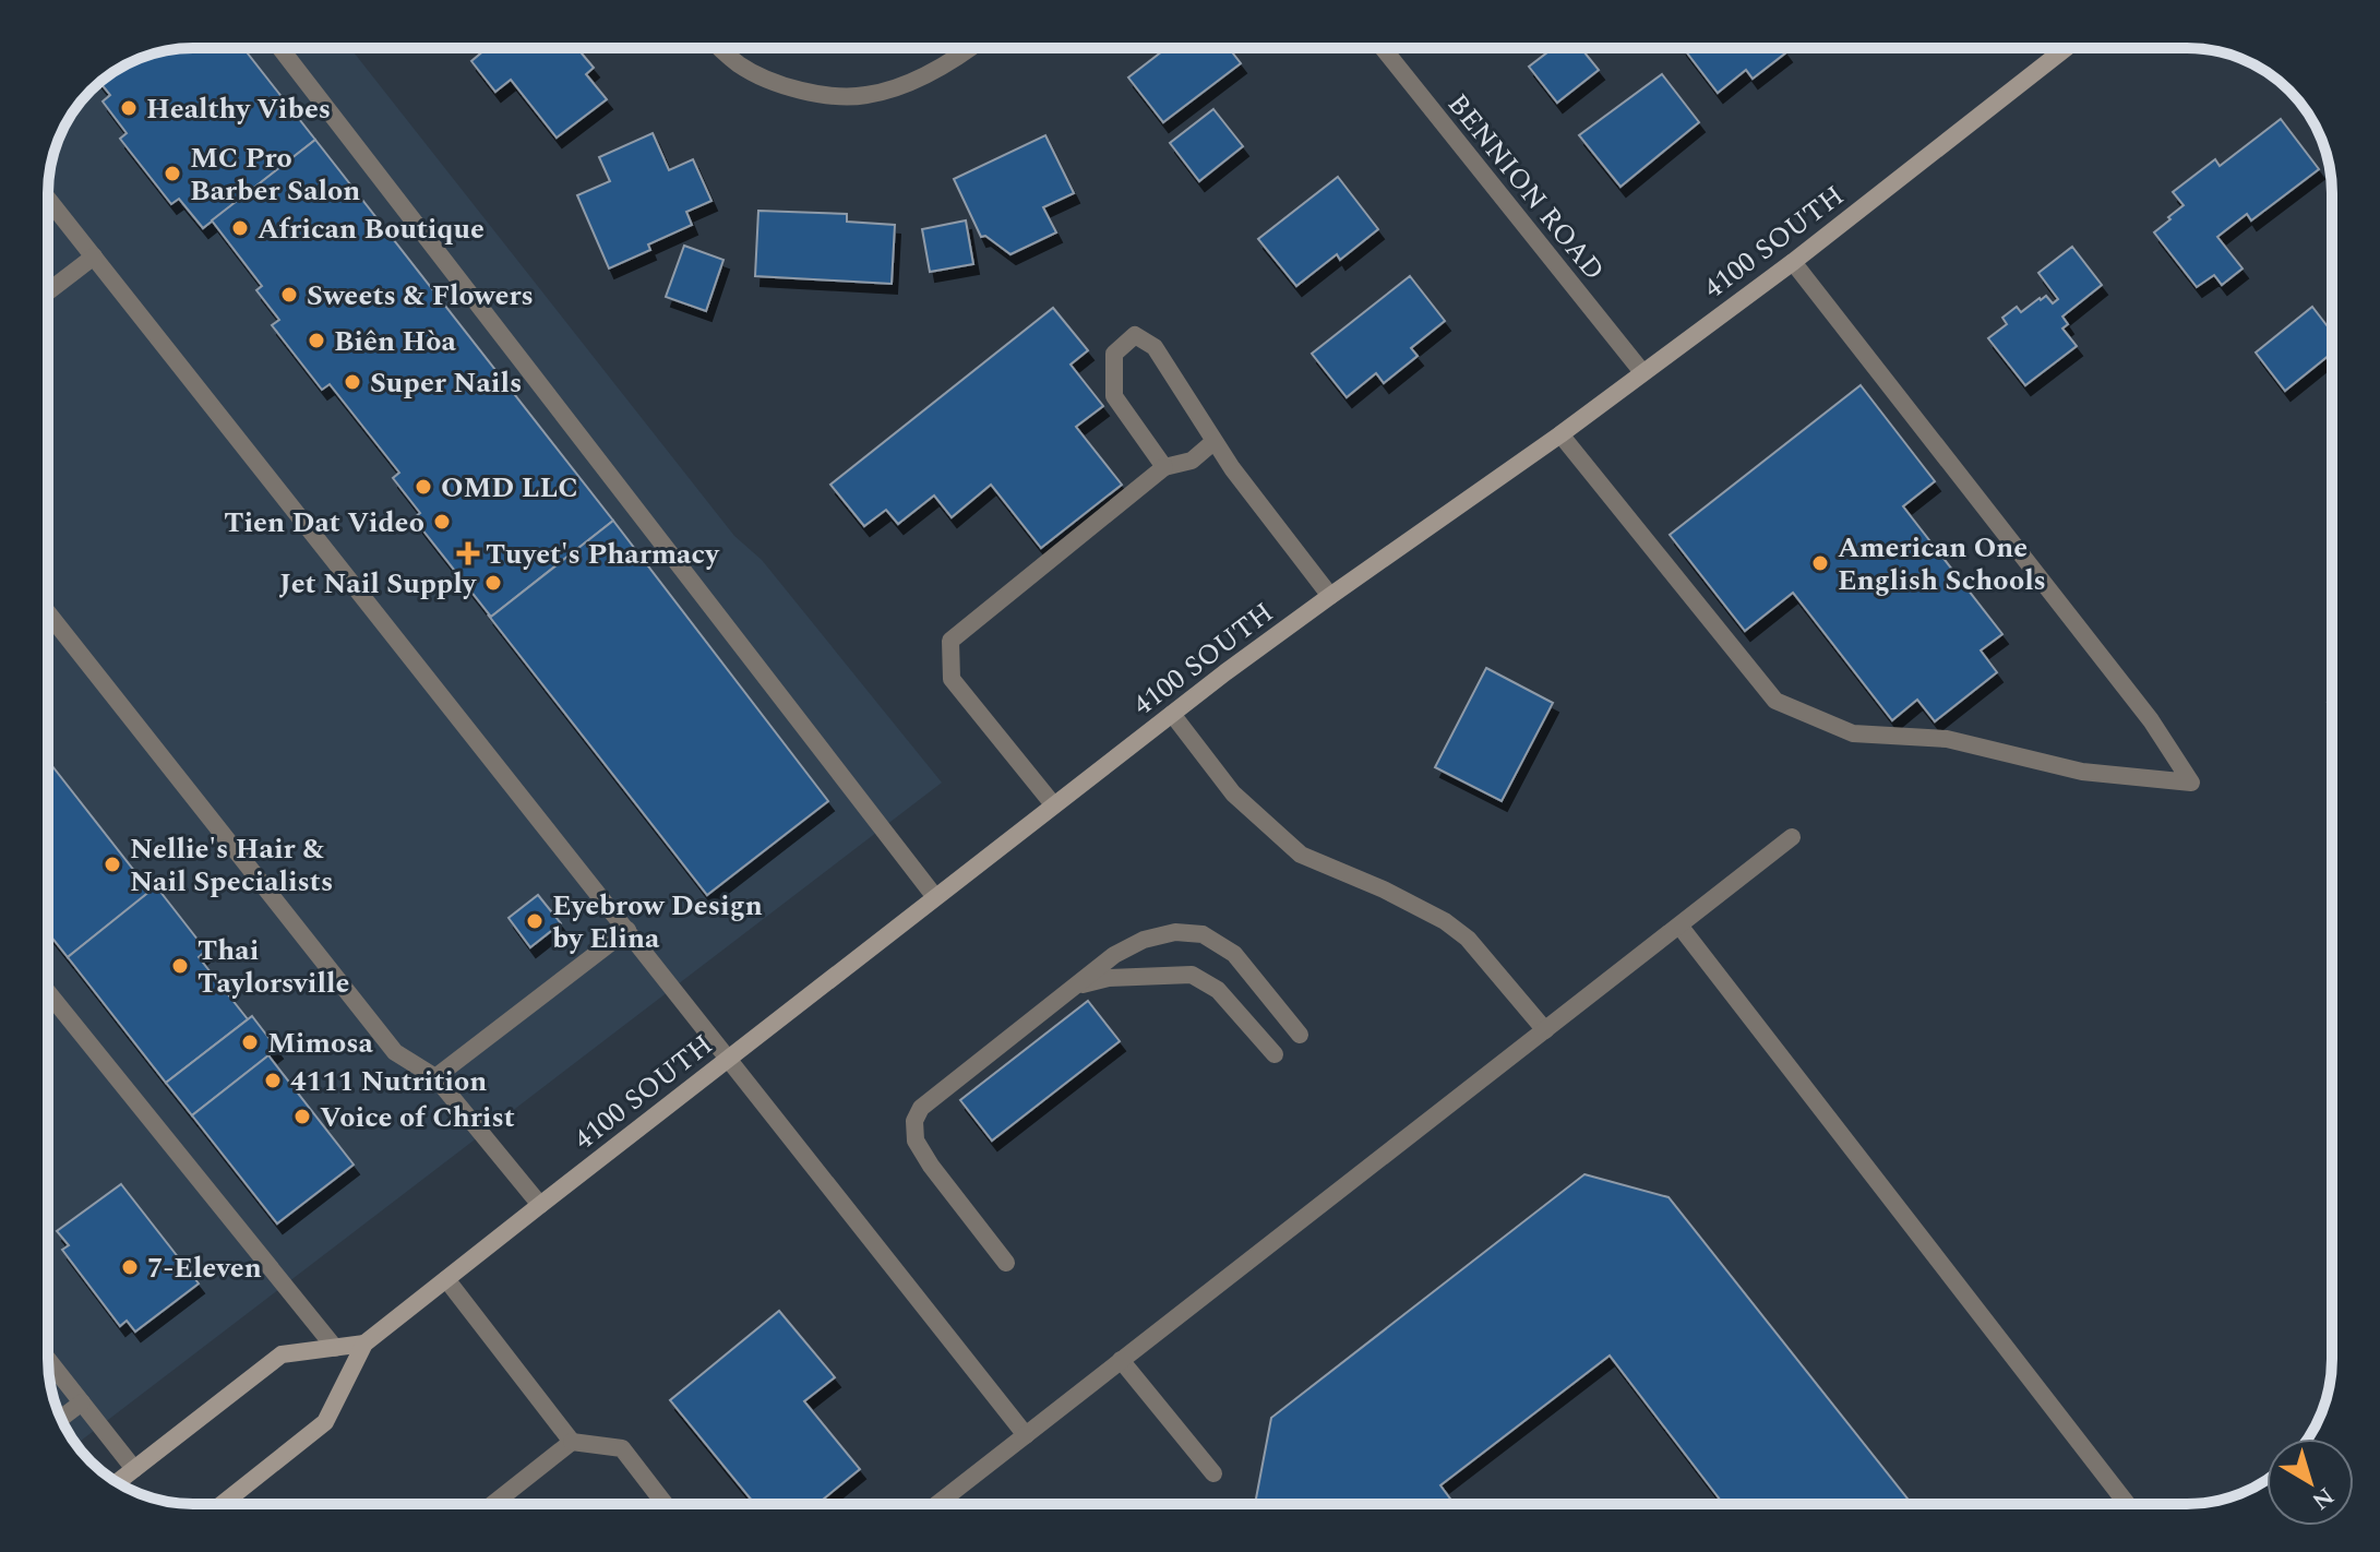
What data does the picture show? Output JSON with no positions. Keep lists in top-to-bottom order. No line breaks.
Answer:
{"streets":{"main road":["4100 SOUTH"],"street":["BENNION ROAD"]},"crossings":[["BENNION ROAD","4100 SOUTH"]],"places":{"other":["Healthy Vibes","MC Pro Barber Salon","African Boutique","Sweets & Flowers","Biên Hòa","Super Nails","OMD LLC","Tien Dat Video","American One English Schools","Jet Nail Supply","Nellie's Hair & Nail Specialists","Eyebrow Design by Elina","Thai Taylorsville","Mimosa","4111 Nutrition","Voice of Christ","7-Eleven"],"health":["Tuyet's Pharmacy"]},"north":"bottom right"}
